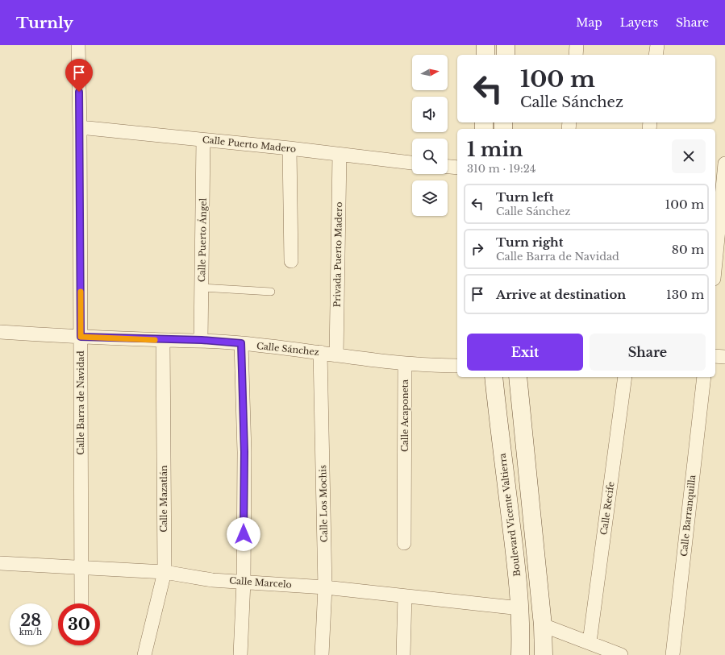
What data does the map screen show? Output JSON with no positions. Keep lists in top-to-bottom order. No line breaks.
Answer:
{"streets":{"main road":["Boulevard Vicente Valtierra"],"street":["Calle Puerto Madero","Calle Puerto Ángel","Privada Puerto Madero","Calle Sánchez","Calle Barra de Navidad","Calle Acaponeta","Calle Mazatlán","Calle Los Mochis","Calle Recife","Calle Barranquilla","Calle Marcelo"]},"crossings":[["Calle Puerto Madero","Calle Puerto Ángel"],["Calle Puerto Madero","Privada Puerto Madero"],["Calle Puerto Madero","Calle Barra de Navidad"],["Calle Puerto Ángel","Calle Sánchez"],["Privada Puerto Madero","Calle Sánchez"],["Calle Sánchez","Calle Barra de Navidad"],["Calle Sánchez","Calle Acaponeta"],["Calle Sánchez","Calle Mazatlán"],["Calle Sánchez","Calle Los Mochis"],["Calle Barra de Navidad","Calle Marcelo"],["Calle Mazatlán","Calle Marcelo"],["Calle Los Mochis","Calle Marcelo"],["Boulevard Vicente Valtierra","Calle Marcelo"]],"north":"right","page":{"header":"Turnly","nav":["Map","Layers","Share"],"turn":["100 m","Calle Sánchez"],"heading":["1 min","310 m · 19:24"],"list":[{"name":"Turn left","note":"Calle Sánchez","value":"100 m"},{"name":"Turn right","note":"Calle Barra de Navidad","value":"80 m"},{"name":"Arrive at destination","value":"130 m"}],"buttons":["Exit","Share"],"speed":"28 km/h","limit":"30"}}
